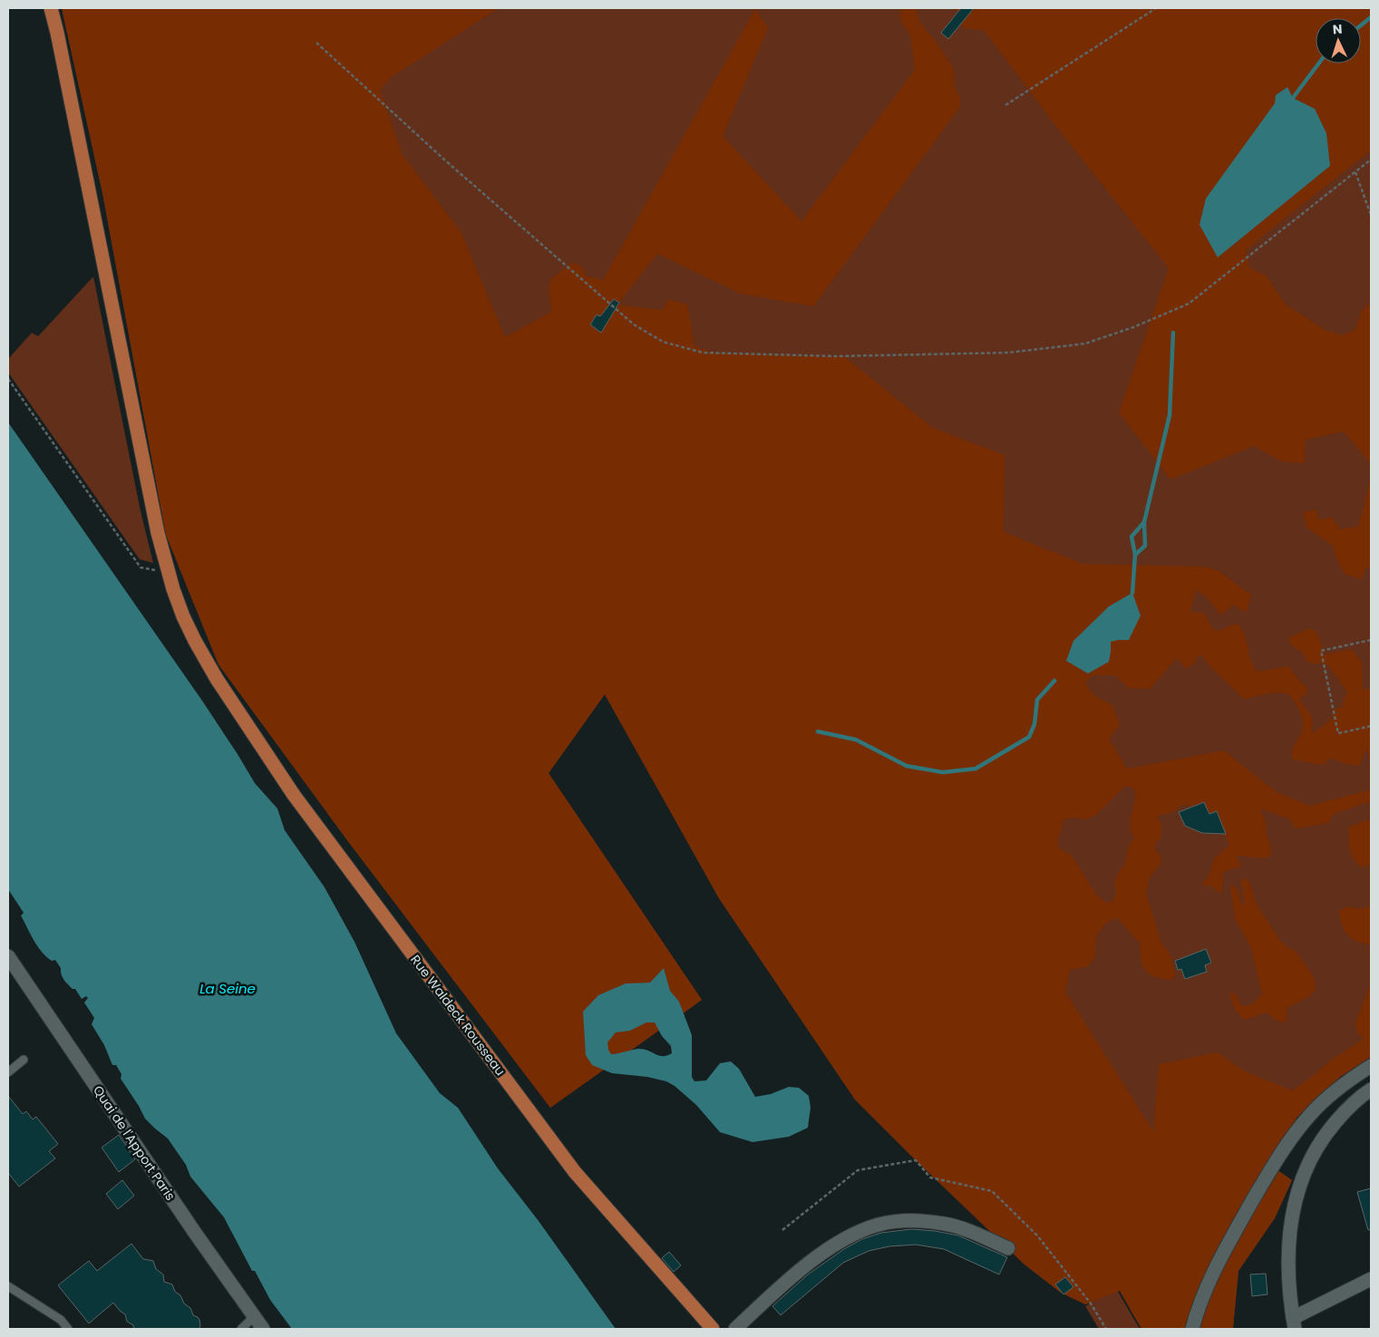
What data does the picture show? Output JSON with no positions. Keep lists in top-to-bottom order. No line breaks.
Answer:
{"streets":{"main road":["Rue Waldeck Rousseau"],"street":["Quai de l'Apport Paris"]},"water":["La Seine"],"north":"top"}
